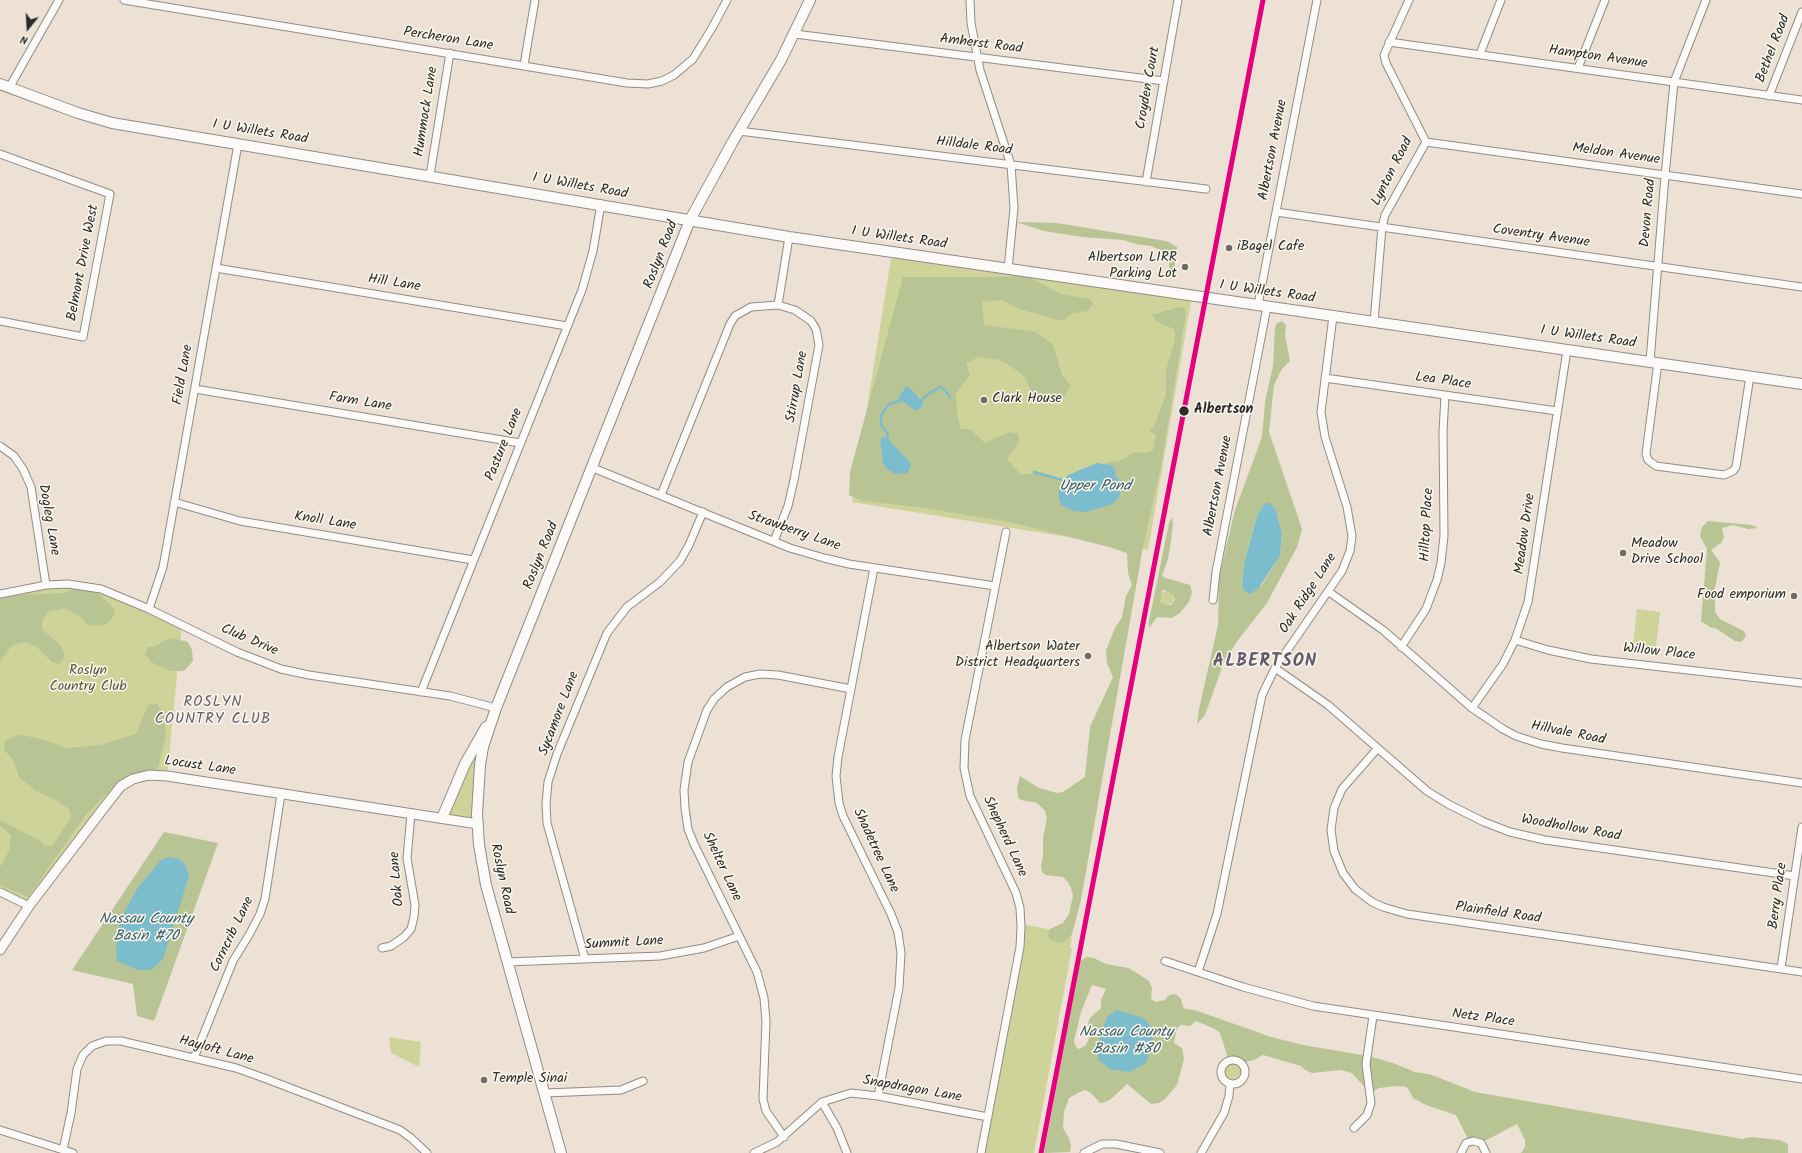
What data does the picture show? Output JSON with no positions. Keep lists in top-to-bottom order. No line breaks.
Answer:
{"streets":{"main road":["I U Willets Road","Roslyn Road"],"street":["Percheron Lane","Amherst Road","Bethel Road","Hampton Avenue","Croyden Court","Hummock Lane","Hilldale Road","Albertson Avenue","Meldon Avenue","Lynton Road","Devon Road","Coventry Avenue","Belmont Drive West","Hill Lane","Field Lane","Lea Place","Stirrup Lane","Farm Lane","Pasture Lane","Dogleg Lane","Knoll Lane","Hilltop Place","Strawberry Lane","Meadow Drive","Oak Ridge Lane","Club Drive","Willow Place","Sycamore Lane","Hillvale Road","Locust Lane","Woodhollow Road","Shepherd Lane","Shadetree Lane","Shelter Lane","Oak Lane","Berry Place","Plainfield Road","Corncrib Lane","Summit Lane","Netz Place","Hayloft Lane","Snapdragon Lane"]},"crossings":[["Percheron Lane","Hummock Lane"],["Amherst Road","Croyden Court"],["Amherst Road","Roslyn Road"],["Bethel Road","Hampton Avenue"],["Hampton Avenue","Lynton Road"],["Hampton Avenue","Devon Road"],["Croyden Court","Hilldale Road"],["Hummock Lane","I U Willets Road"],["I U Willets Road","Albertson Avenue"],["I U Willets Road","Lynton Road"],["I U Willets Road","Devon Road"],["I U Willets Road","Roslyn Road"],["I U Willets Road","Field Lane"],["I U Willets Road","Pasture Lane"],["I U Willets Road","Meadow Drive"],["I U Willets Road","Oak Ridge Lane"],["Hilldale Road","Roslyn Road"],["Albertson Avenue","Coventry Avenue"],["Meldon Avenue","Lynton Road"],["Meldon Avenue","Devon Road"],["Lynton Road","Coventry Avenue"],["Devon Road","Coventry Avenue"],["Roslyn Road","Strawberry Lane"],["Roslyn Road","Club Drive"],["Roslyn Road","Locust Lane"],["Roslyn Road","Summit Lane"],["Hill Lane","Field Lane"],["Hill Lane","Pasture Lane"],["Field Lane","Farm Lane"],["Field Lane","Knoll Lane"],["Field Lane","Club Drive"],["Lea Place","Hilltop Place"],["Lea Place","Meadow Drive"],["Lea Place","Oak Ridge Lane"],["Stirrup Lane","Strawberry Lane"],["Farm Lane","Pasture Lane"],["Pasture Lane","Knoll Lane"],["Pasture Lane","Club Drive"],["Dogleg Lane","Club Drive"],["Hilltop Place","Hillvale Road"],["Strawberry Lane","Sycamore Lane"],["Strawberry Lane","Shepherd Lane"],["Strawberry Lane","Shadetree Lane"],["Meadow Drive","Willow Place"],["Meadow Drive","Hillvale Road"],["Oak Ridge Lane","Hillvale Road"],["Oak Ridge Lane","Woodhollow Road"],["Oak Ridge Lane","Netz Place"],["Sycamore Lane","Summit Lane"],["Locust Lane","Oak Lane"],["Locust Lane","Corncrib Lane"],["Woodhollow Road","Berry Place"],["Woodhollow Road","Plainfield Road"],["Shepherd Lane","Snapdragon Lane"],["Shadetree Lane","Shelter Lane"],["Shadetree Lane","Snapdragon Lane"],["Shelter Lane","Summit Lane"],["Shelter Lane","Snapdragon Lane"],["Berry Place","Plainfield Road"],["Corncrib Lane","Hayloft Lane"]],"districts":["ALBERTSON","ROSLYN COUNTRY CLUB"],"water":["Upper Pond","Nassau County Basin #70","Nassau County Basin #80"],"parks":["Roslyn Country Club"],"places":["iBagel Cafe","Albertson LIRR Parking Lot","Clark House","Albertson","Meadow Drive School","Food emporium","Albertson Water District Headquarters","Temple Sinai"],"north":"bottom"}
